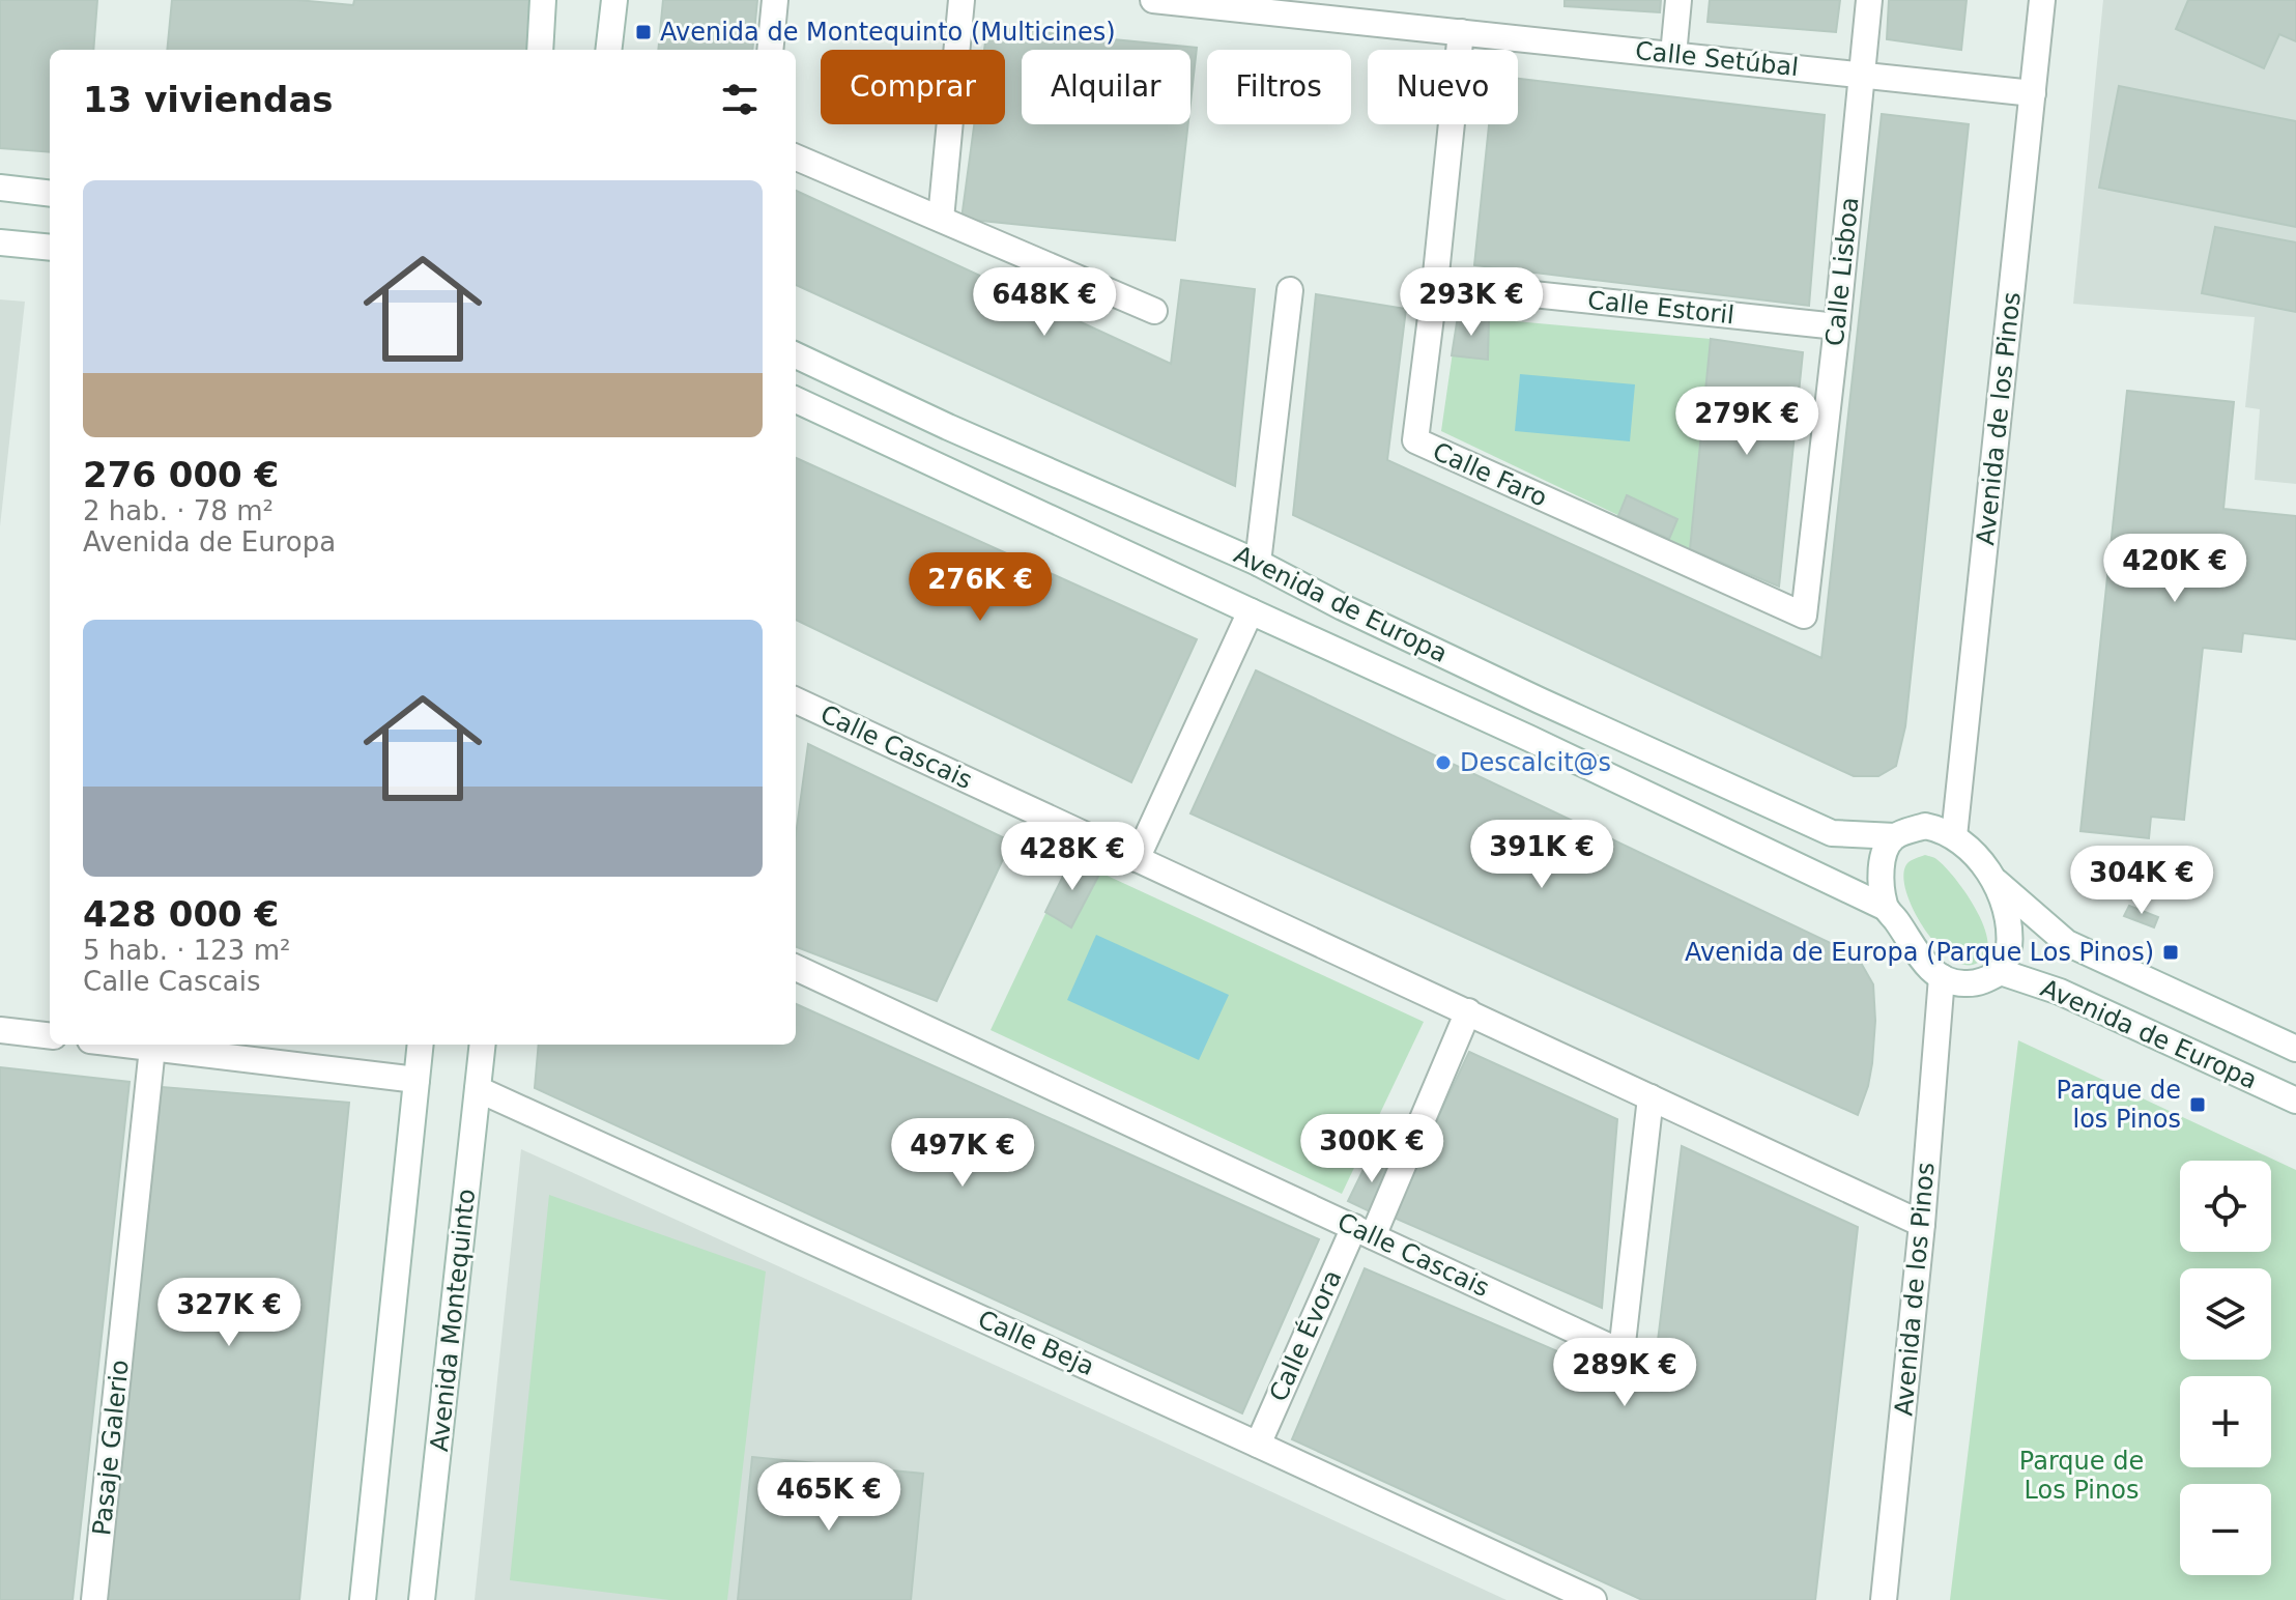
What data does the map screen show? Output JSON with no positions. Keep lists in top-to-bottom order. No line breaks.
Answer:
{"streets":{"street":["Calle Setúbal","Calle Lisboa","Calle Estoril","Avenida de los Pinos","Calle Faro","Avenida de Europa","Calle Cascais","Avenida Montequinto","Calle Évora","Calle Beja","Pasaje Galerio"]},"crossings":[["Calle Setúbal","Calle Lisboa"],["Calle Setúbal","Avenida de los Pinos"],["Calle Setúbal","Calle Faro"],["Calle Lisboa","Calle Estoril"],["Calle Lisboa","Calle Faro"],["Calle Estoril","Calle Faro"],["Avenida de los Pinos","Avenida de Europa"],["Avenida de los Pinos","Calle Cascais"],["Calle Cascais","Calle Évora"],["Avenida Montequinto","Calle Beja"],["Calle Évora","Calle Beja"]],"parks":["Parque de Los Pinos"],"places":{"transit":["Avenida de Montequinto (Multicines)","Avenida de Europa (Parque Los Pinos)","Parque de los Pinos"],"other":["Descalcit@s"]},"page":{"chip":["Comprar","Alquilar","Filtros","Nuevo"],"heading":"13 viviendas","list":[{"name":"276 000 €","note":"2 hab. · 78 m² · Avenida de Europa"},{"name":"428 000 €","note":"5 hab. · 123 m² · Calle Cascais"}],"price":["648K €","293K €","279K €","420K €","276K €","391K €","428K €","304K €","300K €","497K €","327K €","289K €","465K €"],"map_buttons":["+","−"]}}
